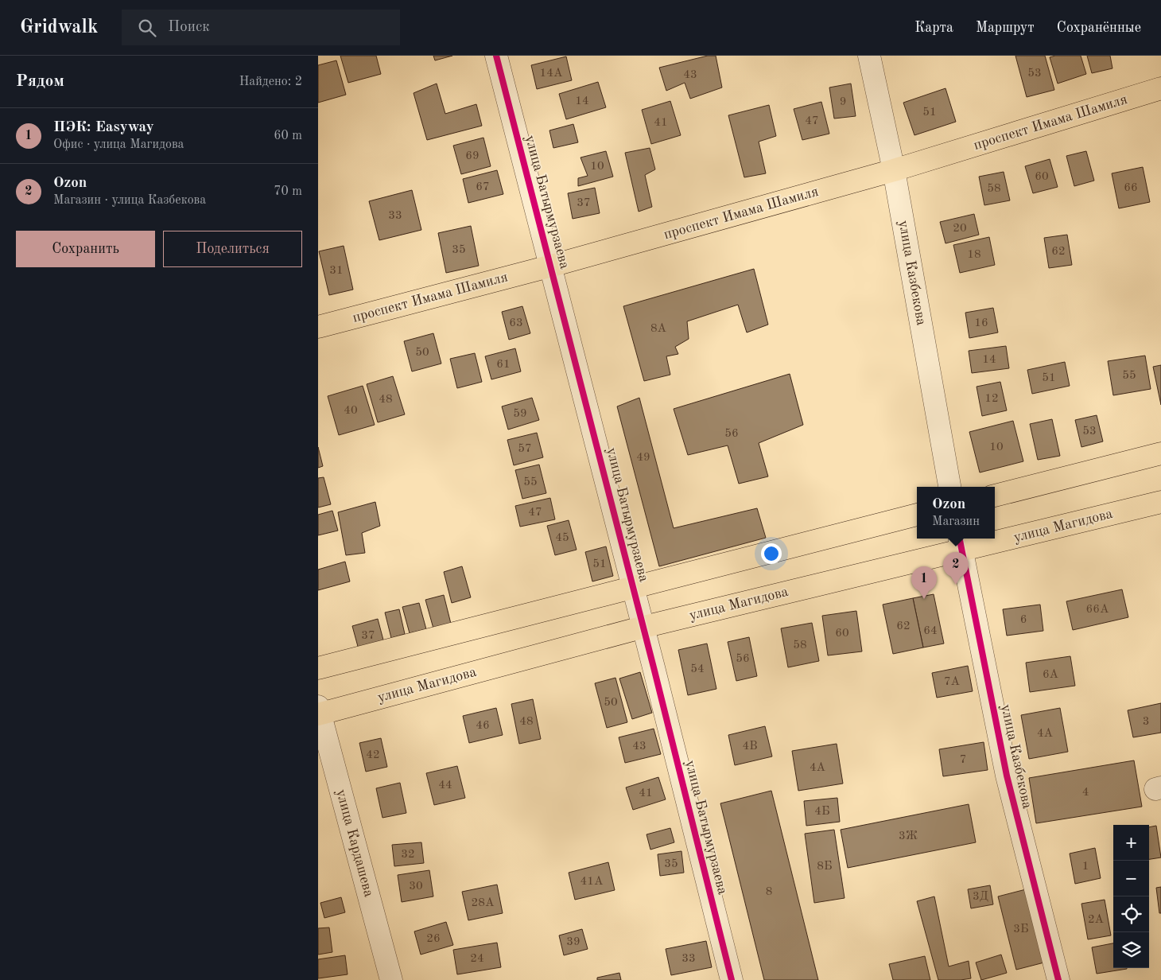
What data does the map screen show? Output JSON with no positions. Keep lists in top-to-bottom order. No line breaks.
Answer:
{"streets":{"main road":["проспект Имама Шамиля","улица Магидова"],"street":["улица Батырмурзаева","улица Казбекова","улица Кардашева"]},"crossings":[["проспект Имама Шамиля","улица Батырмурзаева"],["проспект Имама Шамиля","улица Казбекова"],["улица Батырмурзаева","улица Магидова"],["улица Казбекова","улица Магидова"],["улица Магидова","улица Кардашева"]],"house_numbers":["14А","53","43","14","9","51","47","41","69","10","60","67","66","58","37","33","20","35","62","18","31","63","16","8А","50","14","61","55","51","12","48","40","59","53","56","10","57","49","55","47","45","51","66А","6","62","64","60","37","58","56","54","6А","7А","50","48","3","46","4А","43","4В","42","7","4А","44","4","41","4Б","3Ж","32","35","8Б","1","41А","30","8","3Д","28А","2А","3Б","26","39","24","33"],"page":{"header":"Gridwalk","search":"Поиск","nav":["Карта","Маршрут","Сохранённые"],"heading":["Рядом","Найдено: 2"],"list":[{"mark":"1","name":"ПЭК: Easyway","note":"Офис · улица Магидова","value":"60 m"},{"mark":"2","name":"Ozon","note":"Магазин · улица Казбекова","value":"70 m"}],"buttons":["Сохранить","Поделиться"],"popup":["Ozon","Магазин"],"pins":["2","1"],"map_buttons":["+","−"]}}
